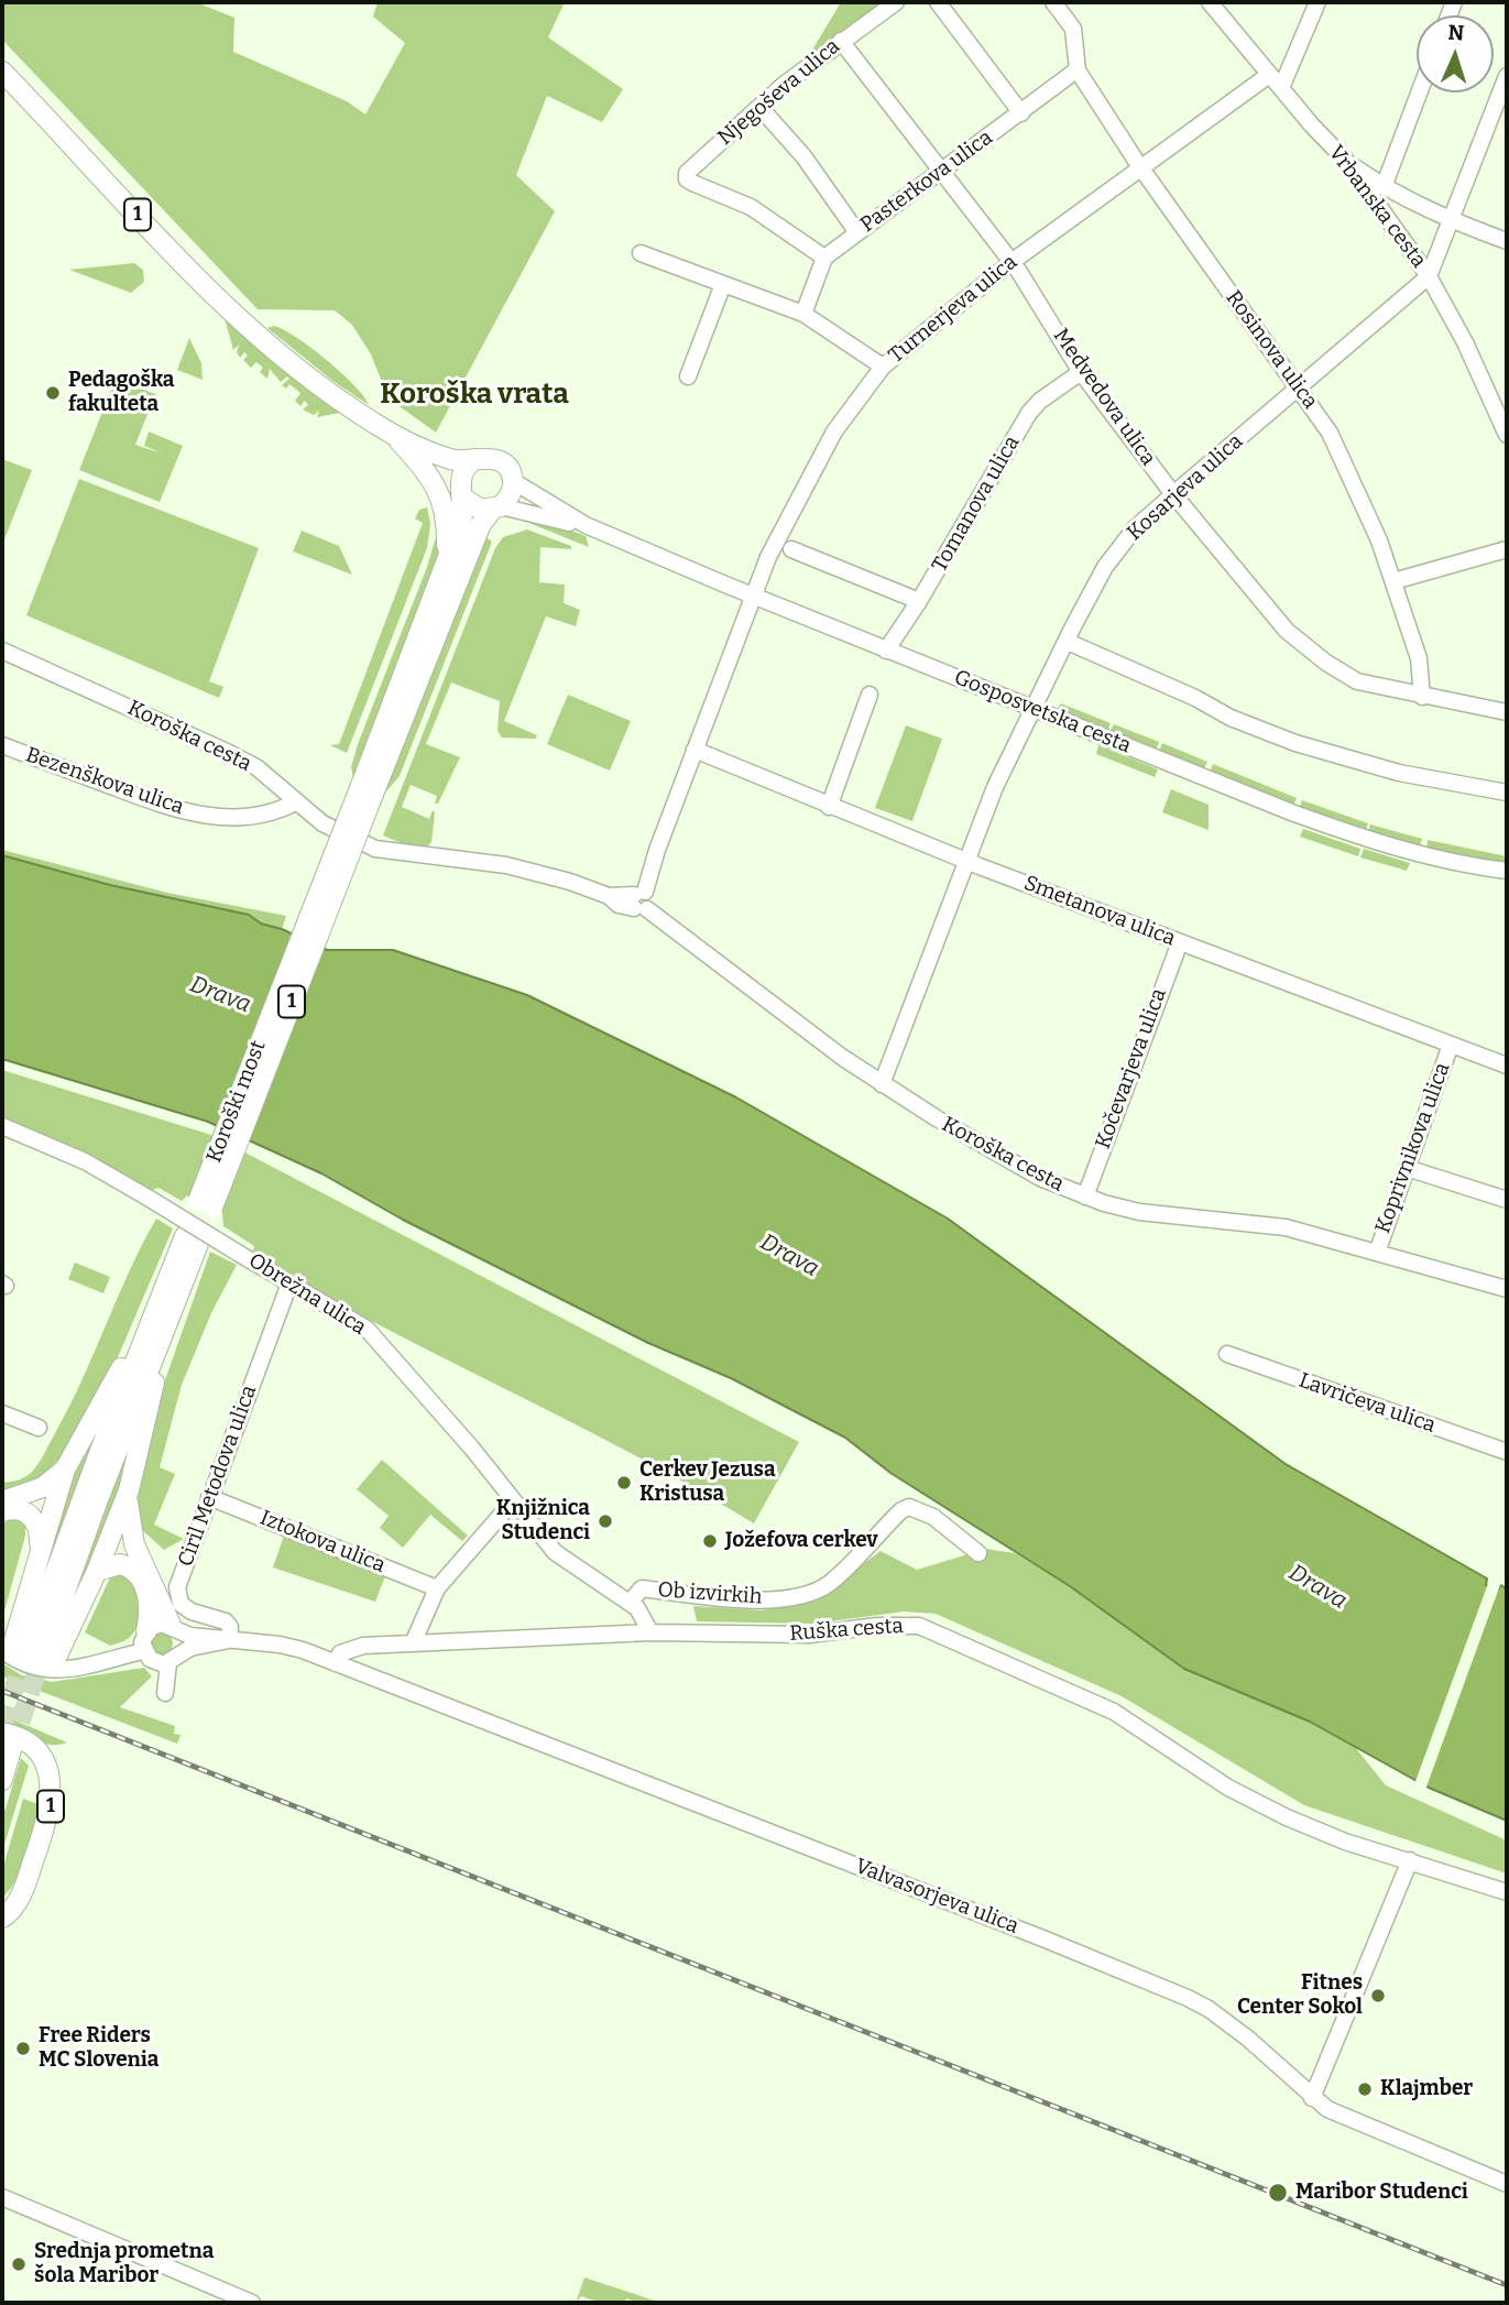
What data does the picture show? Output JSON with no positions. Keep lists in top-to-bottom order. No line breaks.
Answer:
{"streets":{"main road":["1","Koroški most"],"street":["Njegoševa ulica","Pasterkova ulica","Vrbanska cesta","Turnerjeva ulica","Rosinova ulica","Medvedova ulica","Kosarjeva ulica","Tomanova ulica","Gosposvetska cesta","Koroška cesta","Bezenškova ulica","Smetanova ulica","Kočevarjeva ulica","Koprivnikova ulica","Obrežna ulica","Lavričeva ulica","Ciril Metodova ulica","Iztokova ulica","Ob izvirkih","Ruška cesta","Valvasorjeva ulica"]},"crossings":[["Njegoševa ulica","Pasterkova ulica"],["Njegoševa ulica","Medvedova ulica"],["Pasterkova ulica","Rosinova ulica"],["Pasterkova ulica","Medvedova ulica"],["Vrbanska cesta","Turnerjeva ulica"],["Vrbanska cesta","Kosarjeva ulica"],["1","Koroški most"],["Turnerjeva ulica","Rosinova ulica"],["Turnerjeva ulica","Medvedova ulica"],["Turnerjeva ulica","Gosposvetska cesta"],["Turnerjeva ulica","Koroška cesta"],["Turnerjeva ulica","Smetanova ulica"],["Rosinova ulica","Medvedova ulica"],["Rosinova ulica","Kosarjeva ulica"],["Medvedova ulica","Kosarjeva ulica"],["Medvedova ulica","Tomanova ulica"],["Kosarjeva ulica","Gosposvetska cesta"],["Kosarjeva ulica","Koroška cesta"],["Kosarjeva ulica","Smetanova ulica"],["Tomanova ulica","Gosposvetska cesta"],["Koroška cesta","Bezenškova ulica"],["Koroška cesta","Kočevarjeva ulica"],["Koroška cesta","Koprivnikova ulica"],["Smetanova ulica","Kočevarjeva ulica"],["Smetanova ulica","Koprivnikova ulica"],["Obrežna ulica","Ciril Metodova ulica"],["Obrežna ulica","Ob izvirkih"],["Obrežna ulica","Ruška cesta"],["Ciril Metodova ulica","Iztokova ulica"],["Ruška cesta","Valvasorjeva ulica"]],"districts":["Koroška vrata"],"water":["Drava"],"places":["Pedagoška fakulteta","Cerkev Jezusa Kristusa","Knjižnica Studenci","Jožefova cerkev","Fitnes Center Sokol","Free Riders MC Slovenia","Klajmber","Maribor Studenci","Srednja prometna šola Maribor"],"north":"top"}
